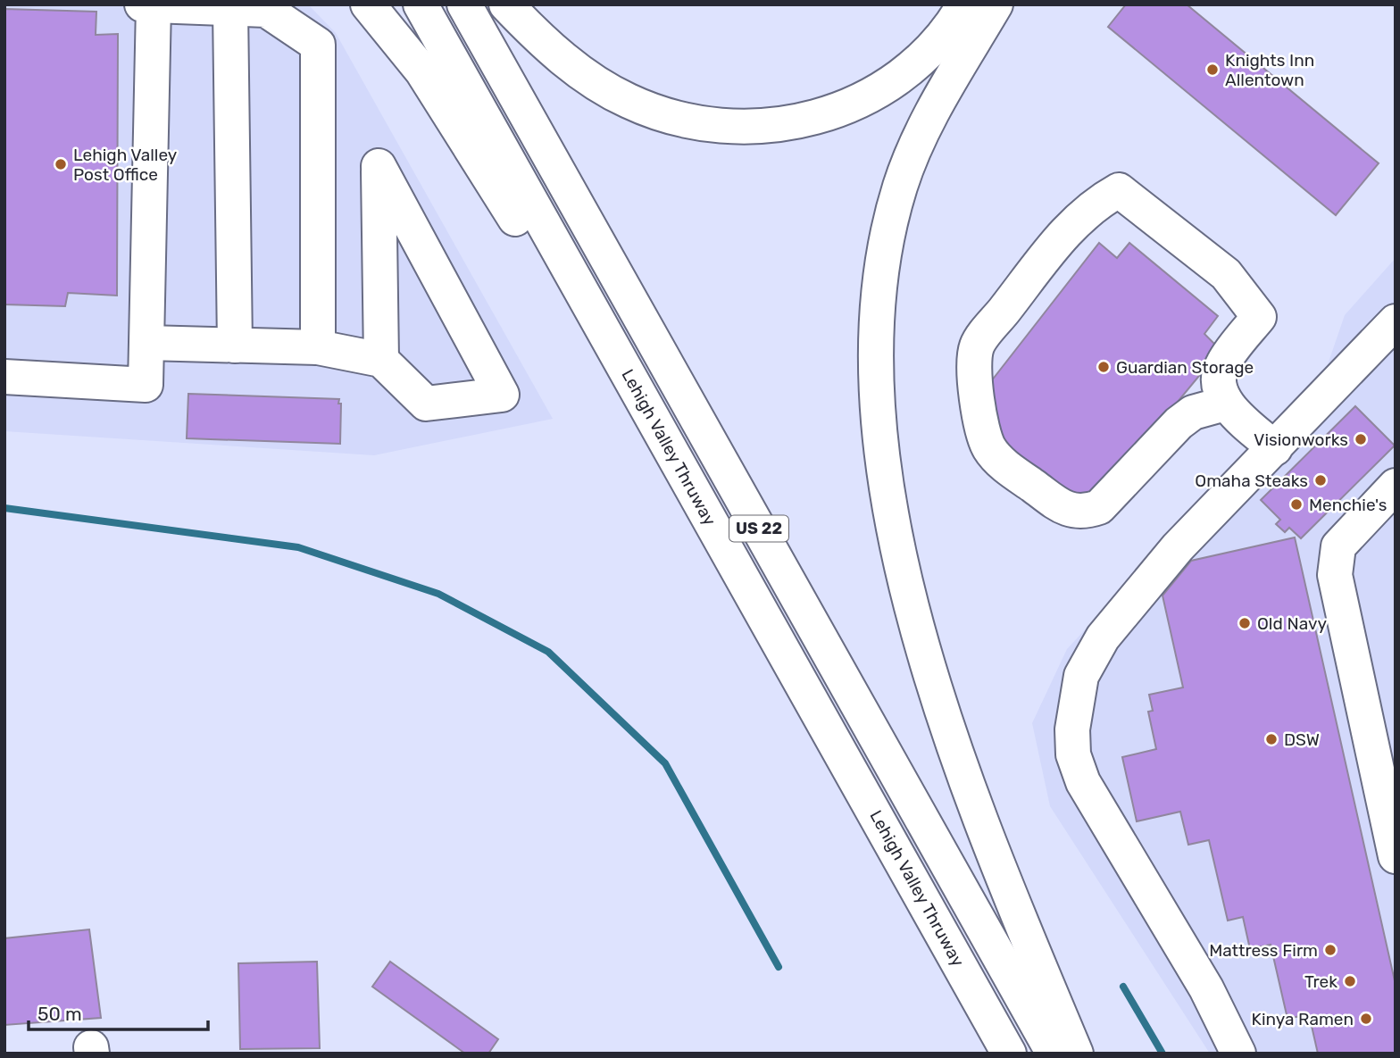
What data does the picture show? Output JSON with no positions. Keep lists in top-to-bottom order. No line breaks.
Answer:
{"streets":{"main road":["Lehigh Valley Thruway","US 22"]},"places":["Knights Inn Allentown","Lehigh Valley Post Office","Guardian Storage","Visionworks","Omaha Steaks","Menchie's","Old Navy","DSW","Mattress Firm","Trek","Kinya Ramen"],"scale_bar":"50 m"}
